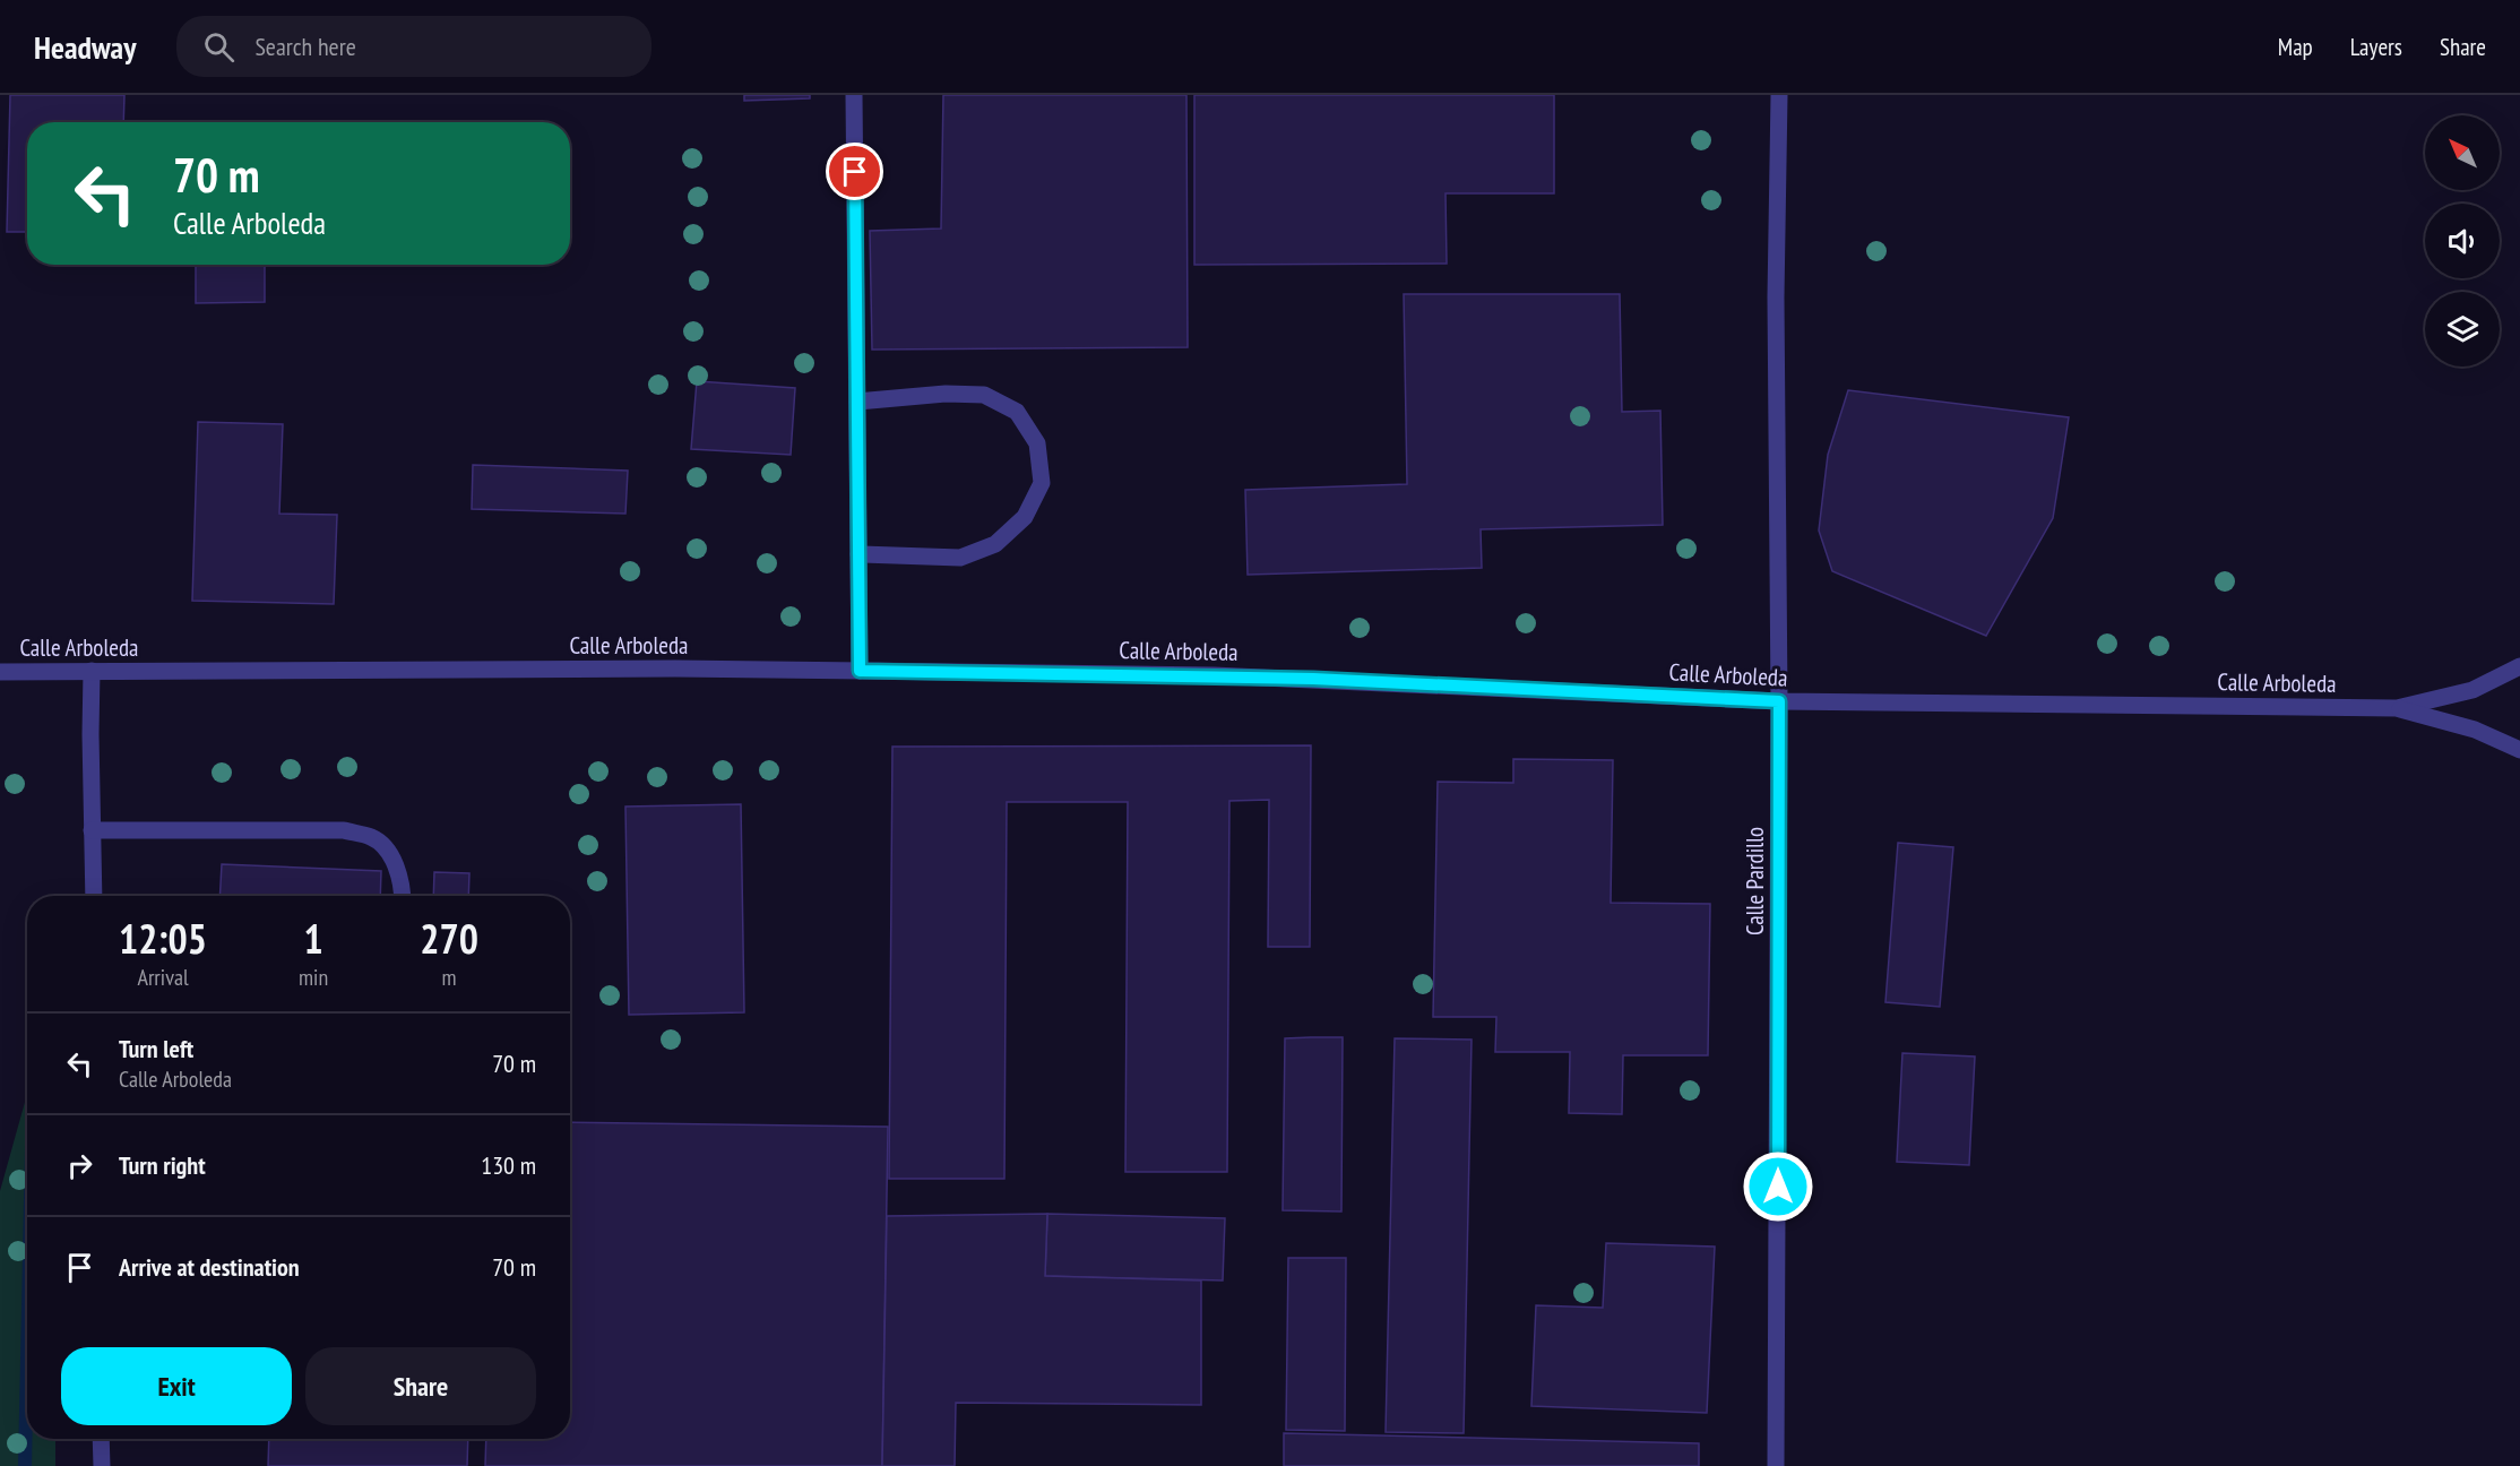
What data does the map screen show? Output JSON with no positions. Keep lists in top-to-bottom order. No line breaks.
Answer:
{"streets":{"street":["Calle Arboleda","Calle Pardillo"]},"crossings":[["Calle Arboleda","Calle Pardillo"]],"north":"top left","page":{"header":"Headway","search":"Search here","nav":["Map","Layers","Share"],"turn":["70 m","Calle Arboleda"],"eta":["12:05","Arrival","1","min","270","m"],"list":[{"name":"Turn left","note":"Calle Arboleda","value":"70 m"},{"name":"Turn right","value":"130 m"},{"name":"Arrive at destination","value":"70 m"}],"buttons":["Exit","Share"]}}
